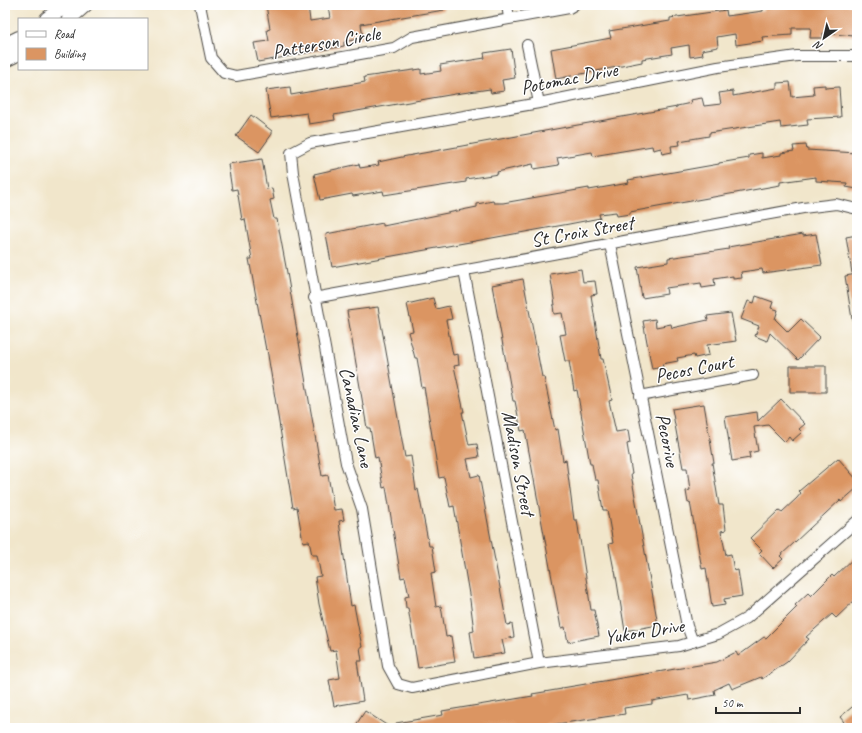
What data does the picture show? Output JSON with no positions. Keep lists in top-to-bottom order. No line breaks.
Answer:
{"streets":{"street":["Patterson Circle","Potomac Drive","St Croix Street","Pecos Court","Canadian Lane","Pecorive","Madison Street","Yukon Drive"]},"crossings":[["Potomac Drive","Canadian Lane"],["St Croix Street","Canadian Lane"],["St Croix Street","Pecorive"],["St Croix Street","Madison Street"],["Pecos Court","Pecorive"],["Canadian Lane","Yukon Drive"],["Pecorive","Yukon Drive"],["Madison Street","Yukon Drive"]],"legend":["Road","Building"],"scale_bar":"50 m","north":"bottom left"}
